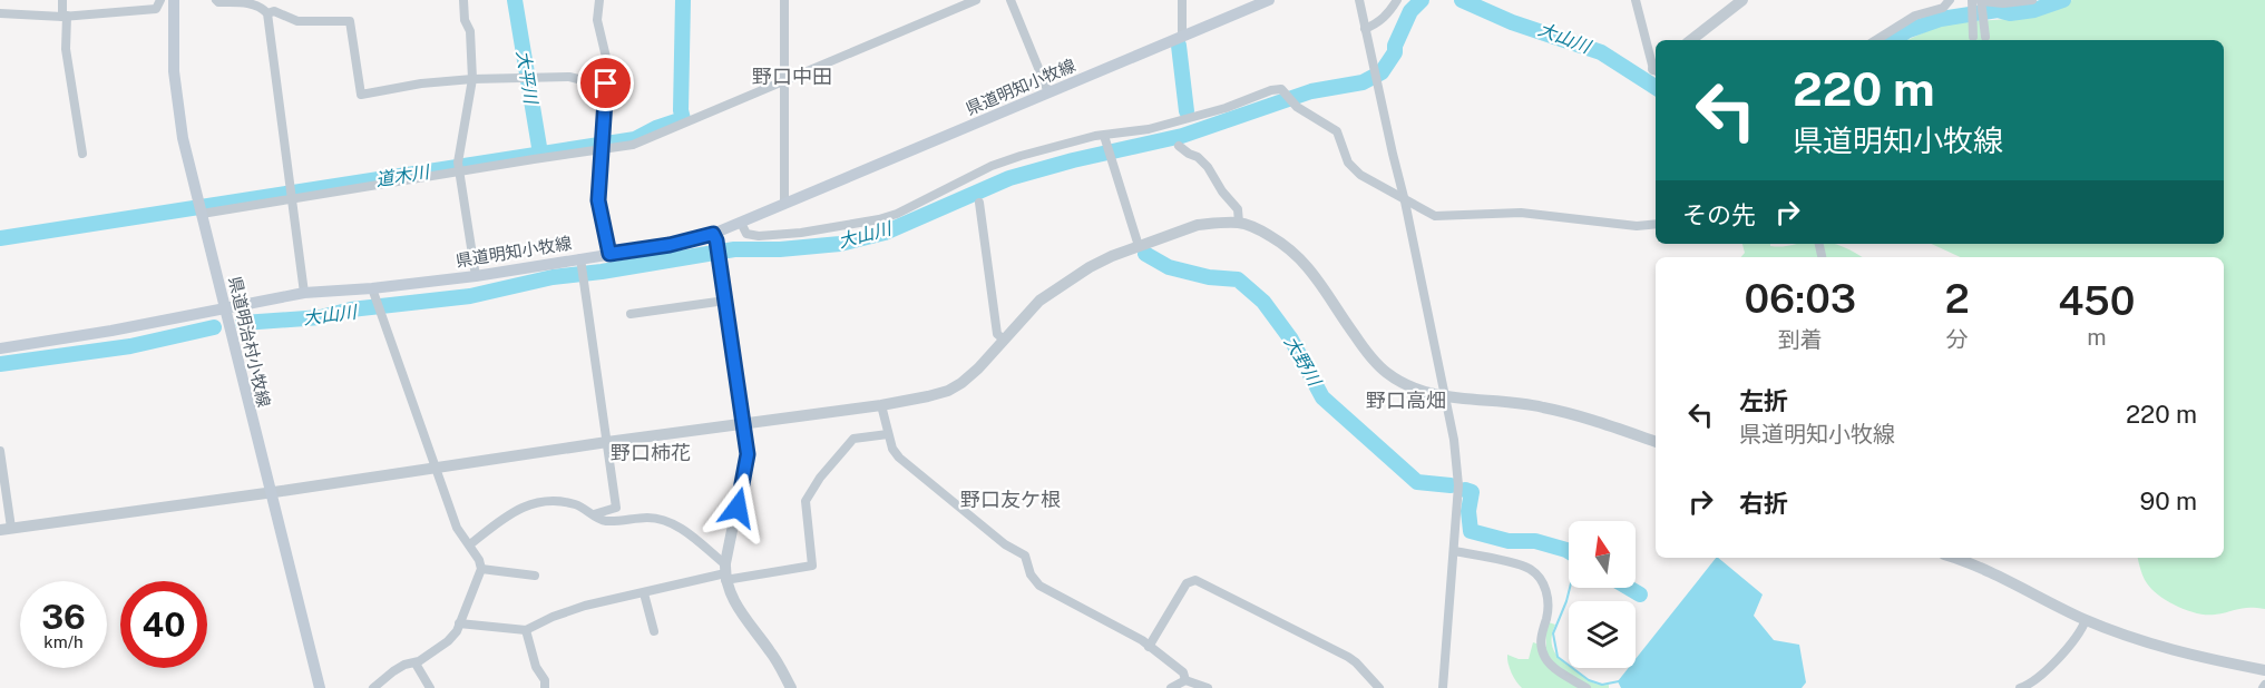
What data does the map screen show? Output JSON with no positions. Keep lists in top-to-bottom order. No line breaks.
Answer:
{"streets":{"main road":["県道明知小牧線","県道明治村小牧線"]},"crossings":[["県道明知小牧線","県道明治村小牧線"]],"districts":["野口中田","野口高畑","野口柿花","野口友ケ根"],"water":["大山川","大平川","道木川","大野川"],"north":"top","page":{"turn":["220 m","県道明知小牧線"],"then":"その先","eta":["06:03","到着","2","分","450","m"],"list":[{"name":"左折","note":"県道明知小牧線","value":"220 m"},{"name":"右折","value":"90 m"}],"speed":"36 km/h","limit":"40"}}
